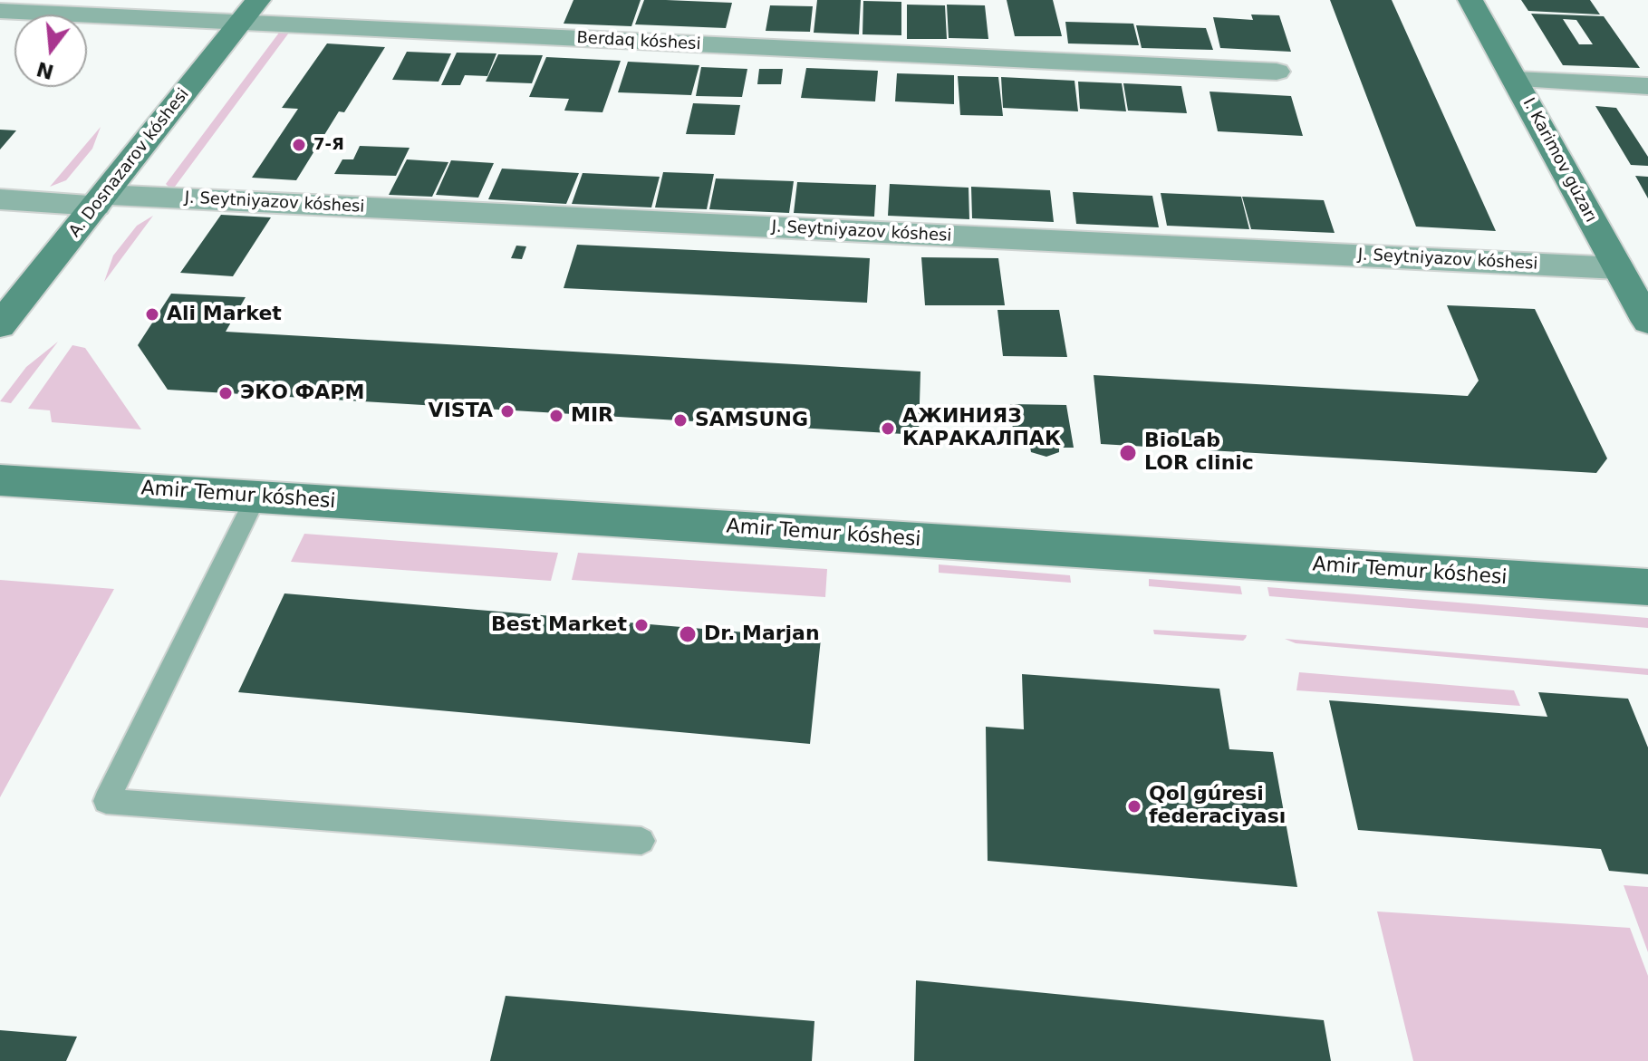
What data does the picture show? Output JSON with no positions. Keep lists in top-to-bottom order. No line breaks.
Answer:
{"streets":{"main road":["I. Karimov gúzarı","A. Dosnazarov kóshesi","Amir Temur kóshesi"],"street":["Berdaq kóshesi","J. Seytniyazov kóshesi"]},"crossings":[["Berdaq kóshesi","A. Dosnazarov kóshesi"],["I. Karimov gúzarı","J. Seytniyazov kóshesi"],["A. Dosnazarov kóshesi","J. Seytniyazov kóshesi"]],"places":["7-Я","Ali Market","ЭКО ФАРМ","VISTA","MIR","SAMSUNG","АЖИНИЯЗ КАРАКАЛПАК","BioLab LOR clinic","Best Market","Dr. Marjan","Qol gúresi federaciyası"],"north":"bottom"}
